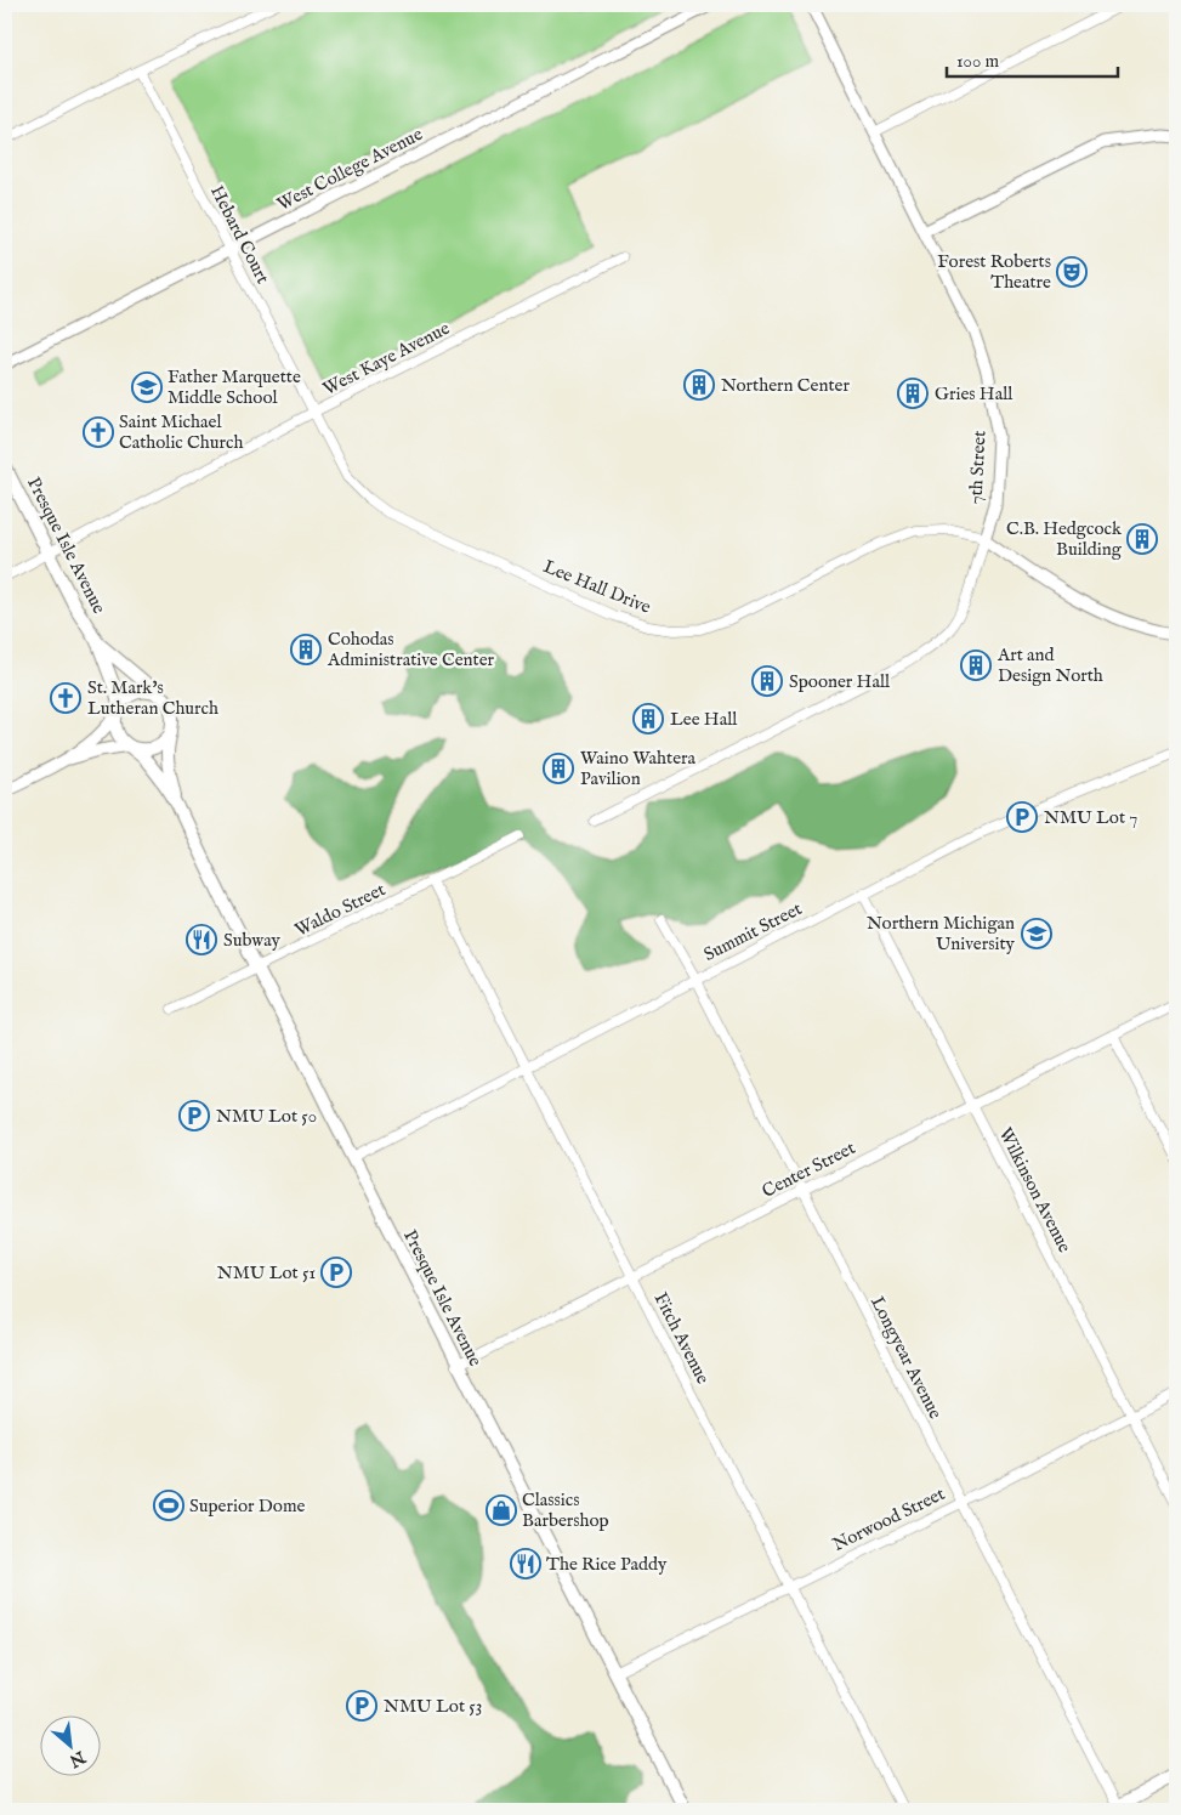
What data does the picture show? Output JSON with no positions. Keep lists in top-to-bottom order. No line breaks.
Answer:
{"streets":{"main road":["Presque Isle Avenue"],"street":["West College Avenue","Hebard Court","West Kaye Avenue","7th Street","Lee Hall Drive","Waldo Street","Summit Street","Center Street","Wilkinson Avenue","Fitch Avenue","Longyear Avenue","Norwood Street"]},"crossings":[["West College Avenue","Hebard Court"],["Hebard Court","West Kaye Avenue"],["Hebard Court","Lee Hall Drive"],["West Kaye Avenue","Presque Isle Avenue"],["West Kaye Avenue","Lee Hall Drive"],["7th Street","Lee Hall Drive"],["Presque Isle Avenue","Waldo Street"],["Presque Isle Avenue","Summit Street"],["Presque Isle Avenue","Center Street"],["Presque Isle Avenue","Norwood Street"],["Waldo Street","Fitch Avenue"],["Summit Street","Wilkinson Avenue"],["Summit Street","Fitch Avenue"],["Summit Street","Longyear Avenue"],["Center Street","Wilkinson Avenue"],["Center Street","Fitch Avenue"],["Center Street","Longyear Avenue"],["Wilkinson Avenue","Norwood Street"],["Fitch Avenue","Norwood Street"],["Longyear Avenue","Norwood Street"]],"places":{"theatre":["Forest Roberts Theatre"],"building":["Northern Center","Gries Hall","C.B. Hedgcock Building","Cohodas Administrative Center","Art and Design North","Spooner Hall","Lee Hall","Waino Wahtera Pavilion"],"school or university":["Father Marquette Middle School","Northern Michigan University"],"church":["Saint Michael Catholic Church","St. Mark's Lutheran Church"],"parking":["NMU Lot 7","NMU Lot 50","NMU Lot 51","NMU Lot 53"],"restaurant":["Subway","The Rice Paddy"],"sports":["Superior Dome"],"shop":["Classics Barbershop"]},"scale_bar":"100 m","north":"bottom right"}
